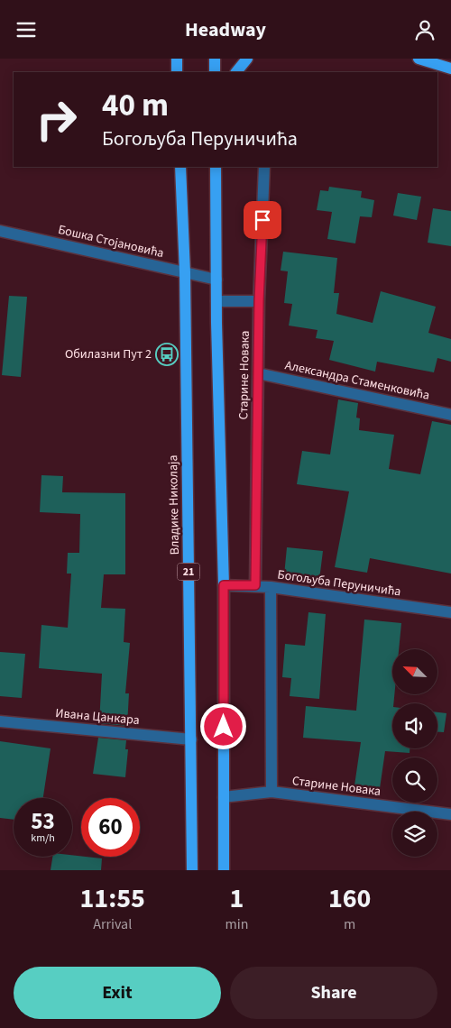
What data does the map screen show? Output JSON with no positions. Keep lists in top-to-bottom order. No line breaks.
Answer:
{"streets":{"main road":["Владике Николаја","21"],"street":["Бошка Стојановића","Старине Новака","Александра Стаменковића","Богољуба Перуничића","Ивана Цанкара"]},"crossings":[["Бошка Стојановића","Владике Николаја"],["Старине Новака","Александра Стаменковића"],["Старине Новака","Богољуба Перуничића"],["Владике Николаја","Ивана Цанкара"]],"places":{"bus stop":["Обилазни Пут 2"]},"north":"top left","page":{"header":"Headway","turn":["40 m","Богољуба Перуничића"],"speed":"53 km/h","limit":"60","eta":["11:55","Arrival","1","min","160","m"],"buttons":["Exit","Share"]}}
